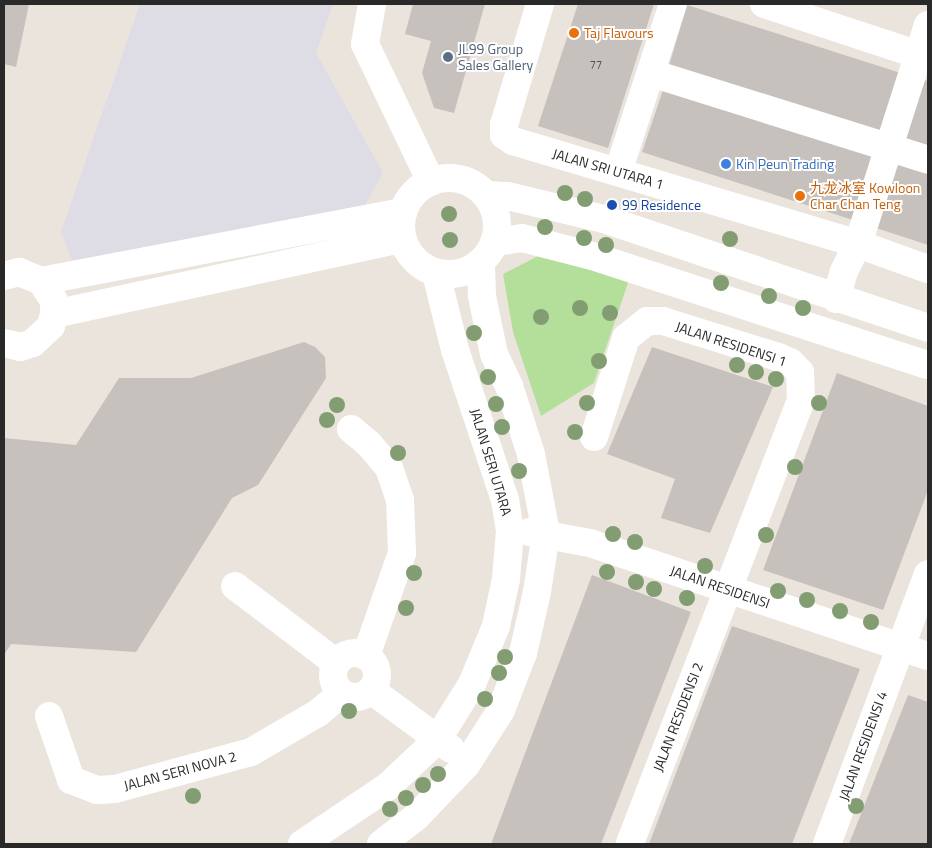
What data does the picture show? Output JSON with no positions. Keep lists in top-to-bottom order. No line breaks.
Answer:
{"streets":{"street":["JALAN SRI UTARA 1","JALAN RESIDENSI 1","JALAN SERI UTARA","JALAN RESIDENSI","JALAN RESIDENSI 2","JALAN RESIDENSI 4","JALAN SERI NOVA 2"]},"crossings":[["JALAN RESIDENSI 1","JALAN RESIDENSI"],["JALAN RESIDENSI 1","JALAN RESIDENSI 2"],["JALAN SERI UTARA","JALAN RESIDENSI"],["JALAN RESIDENSI","JALAN RESIDENSI 2"],["JALAN RESIDENSI","JALAN RESIDENSI 4"]],"places":["Taj Flavours","JL99 Group Sales Gallery","Kin Peun Trading","九龙冰室 Kowloon Char Chan Teng","99 Residence"],"house_numbers":["77"]}
